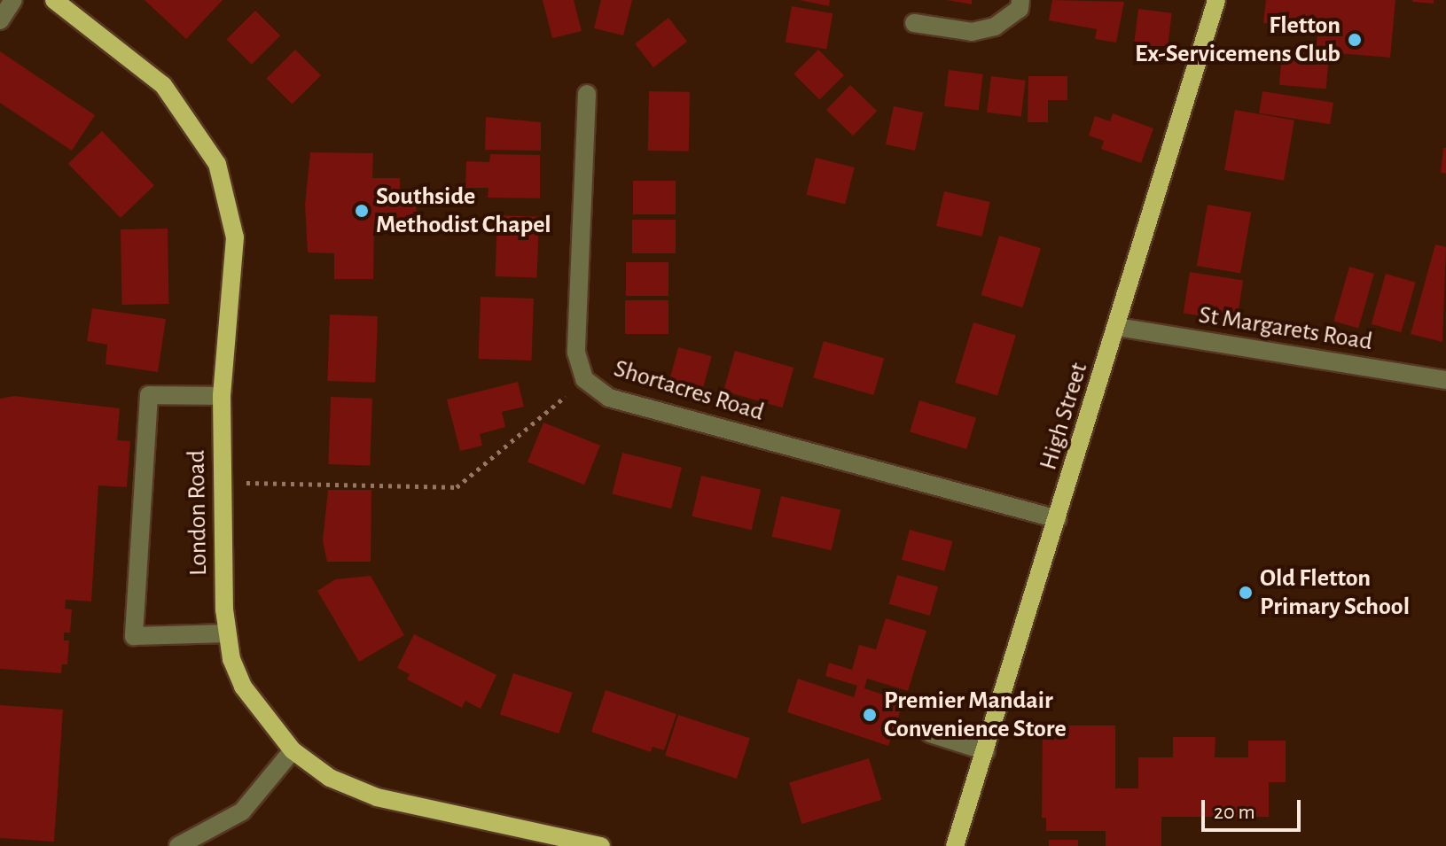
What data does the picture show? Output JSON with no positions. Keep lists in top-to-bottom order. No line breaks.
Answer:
{"streets":{"main road":["High Street","London Road"],"street":["St Margarets Road","Shortacres Road"]},"crossings":[["St Margarets Road","High Street"],["Shortacres Road","High Street"]],"places":["Fletton Ex-Servicemens Club","Southside Methodist Chapel","Old Fletton Primary School","Premier Mandair Convenience Store"],"scale_bar":"20 m"}
